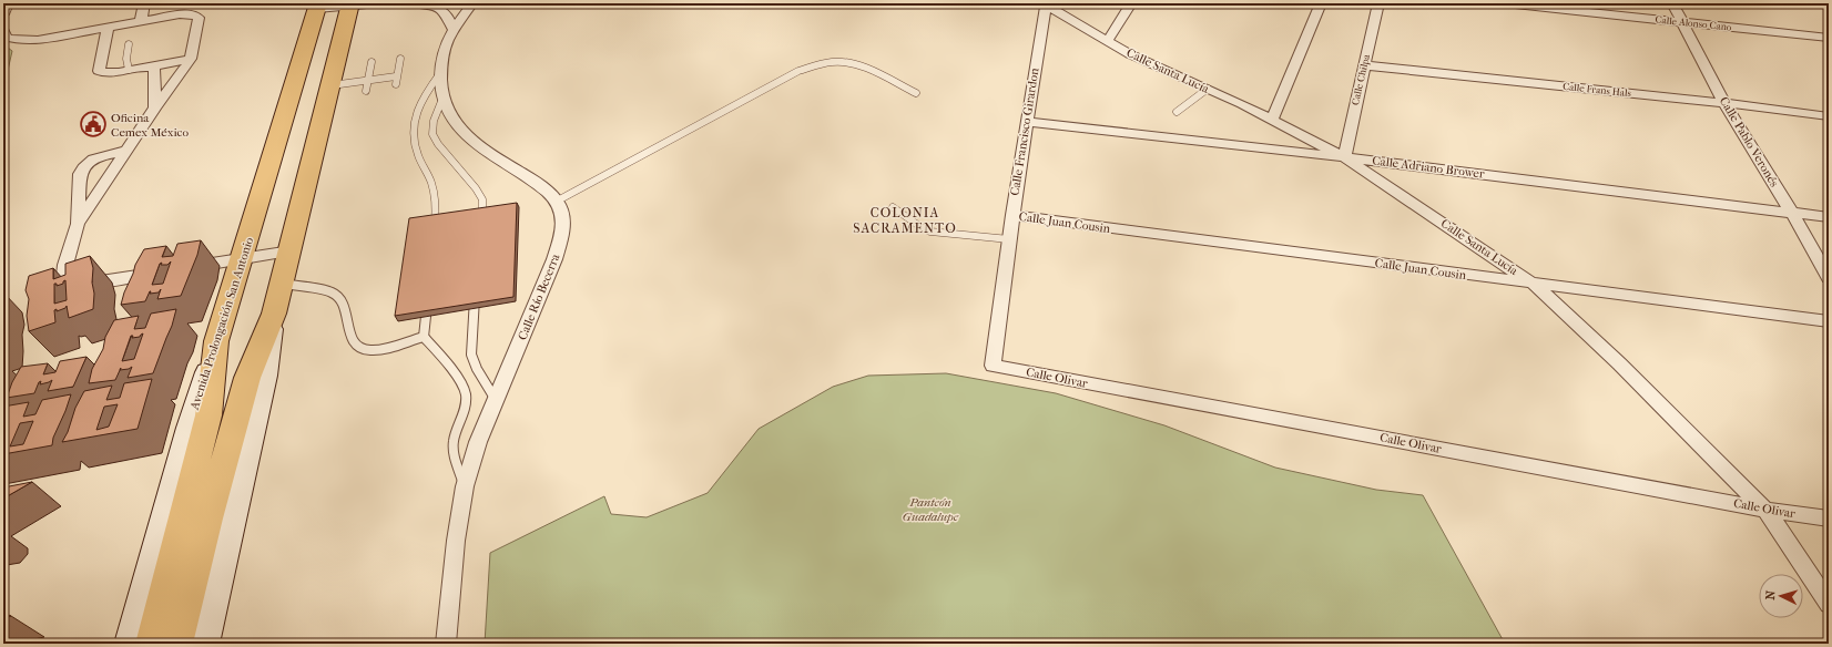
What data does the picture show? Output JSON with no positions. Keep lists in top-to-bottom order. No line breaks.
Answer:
{"streets":{"main road":["Avenida Prolongación San Antonio"],"street":["Calle Alonso Cano","Calle Santa Lucía","Calle Chilpa","Calle Frans Hals","Calle Francisco Girardon","Calle Pablo Veronés","Calle Adriano Brower","Calle Juan Cousin","Calle Río Becerra","Calle Olivar"]},"crossings":[["Calle Alonso Cano","Calle Pablo Veronés"],["Calle Santa Lucía","Calle Chilpa"],["Calle Santa Lucía","Calle Francisco Girardon"],["Calle Santa Lucía","Calle Adriano Brower"],["Calle Santa Lucía","Calle Juan Cousin"],["Calle Santa Lucía","Calle Olivar"],["Calle Chilpa","Calle Frans Hals"],["Calle Chilpa","Calle Adriano Brower"],["Calle Frans Hals","Calle Pablo Veronés"],["Calle Francisco Girardon","Calle Adriano Brower"],["Calle Francisco Girardon","Calle Juan Cousin"],["Calle Francisco Girardon","Calle Olivar"],["Calle Pablo Veronés","Calle Adriano Brower"]],"districts":["COLONIA SACRAMENTO"],"parks":["Panteón Guadalupe"],"places":{"public building":["Oficina Cemex México"]},"north":"left"}
